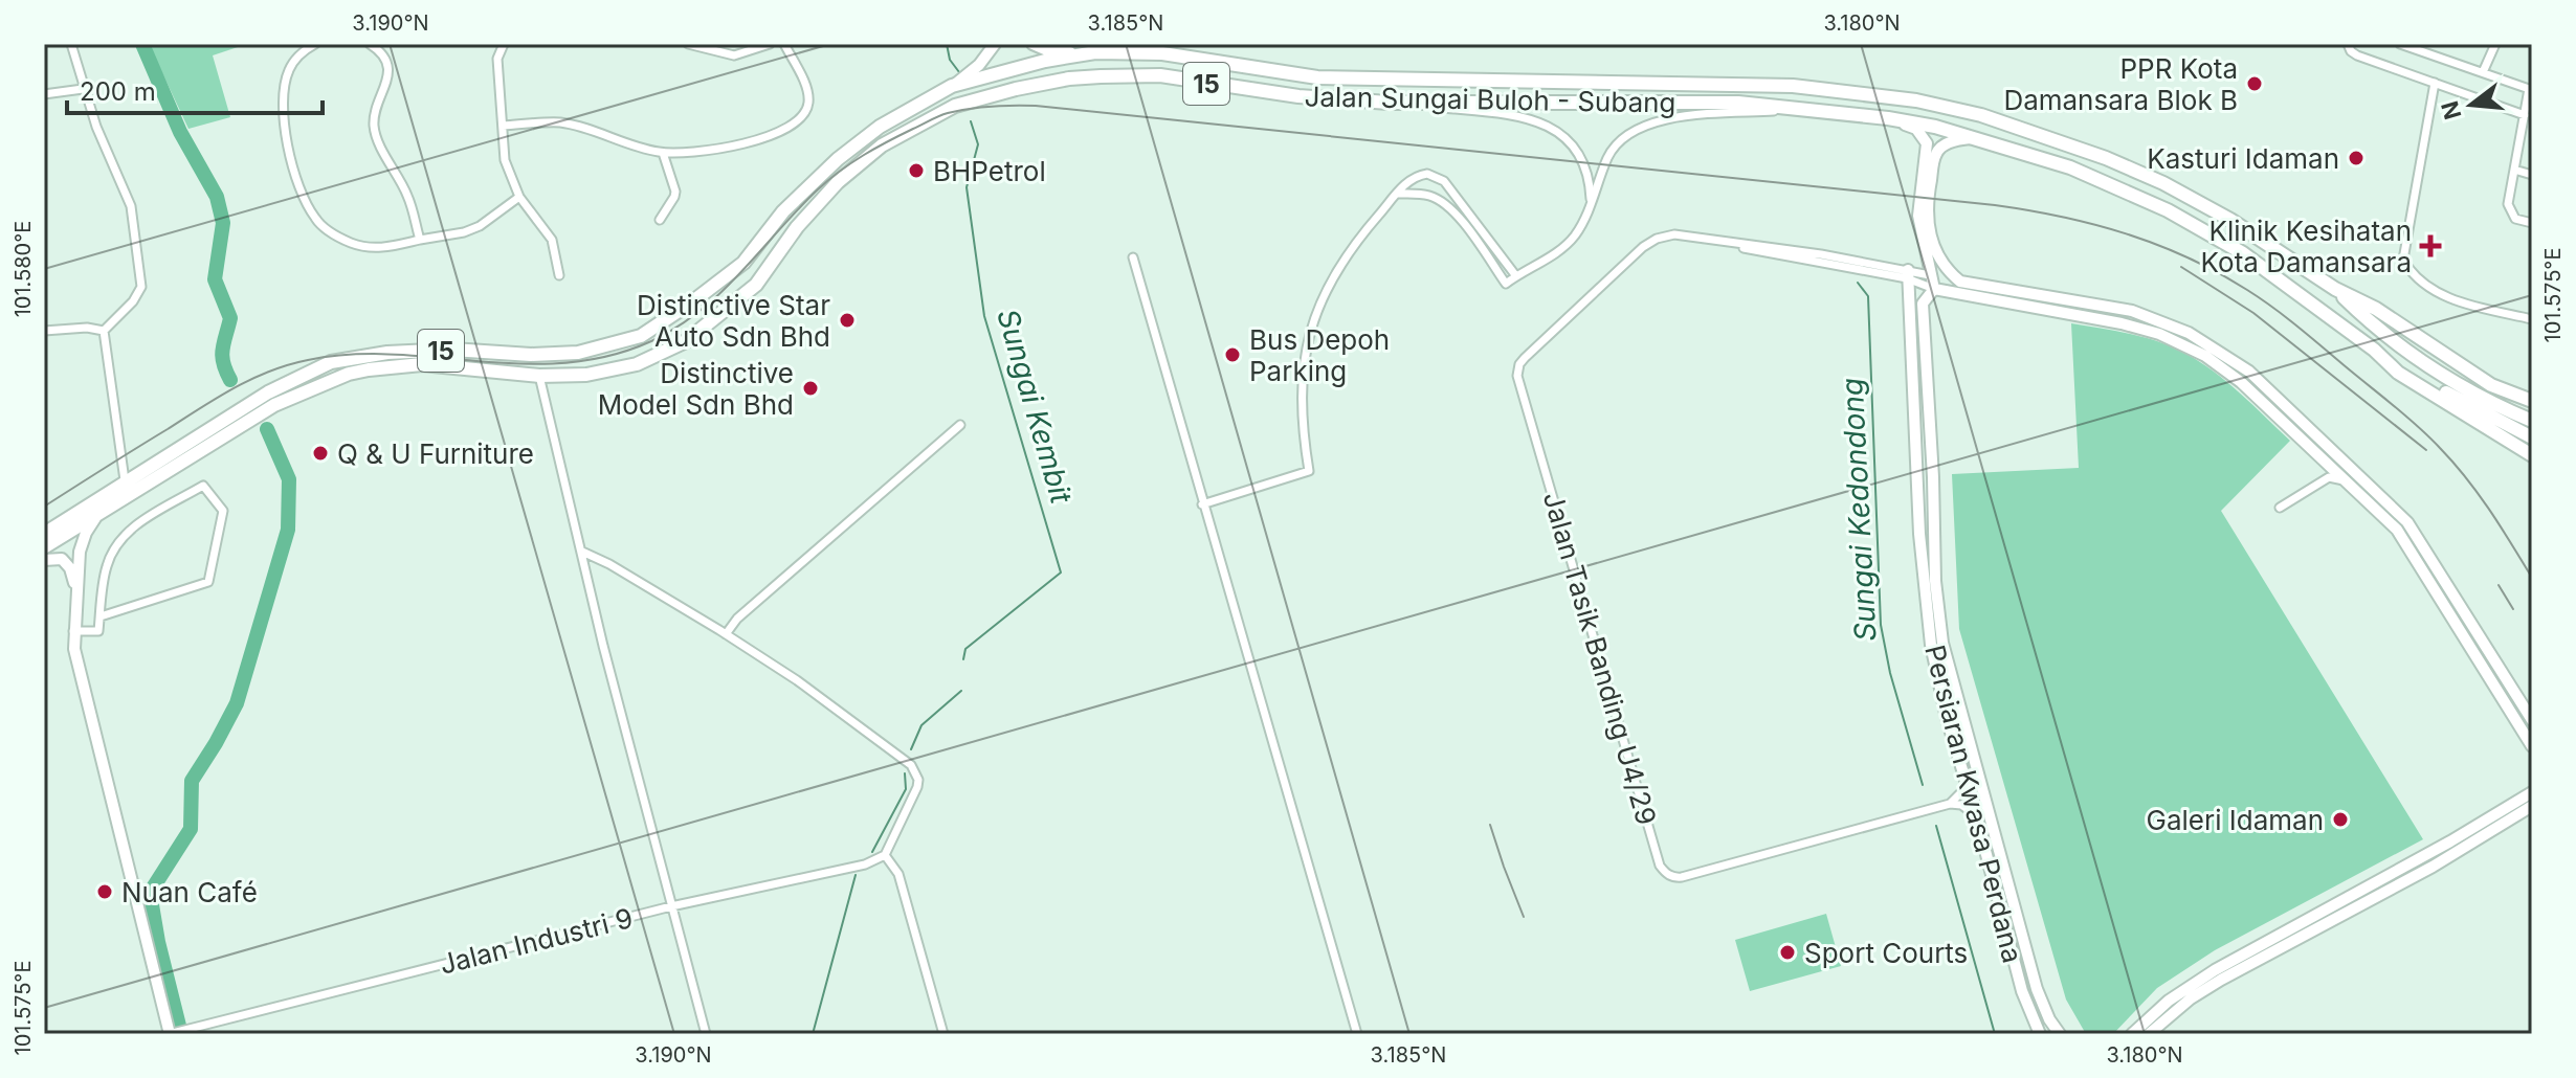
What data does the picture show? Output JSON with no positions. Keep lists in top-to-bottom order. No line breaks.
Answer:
{"streets":{"highway":["15","Jalan Sungai Buloh - Subang"],"street":["Jalan Tasik Banding U4/29","Persiaran Kwasa Perdana","Jalan Industri 9"]},"crossings":[["Jalan Tasik Banding U4/29","Persiaran Kwasa Perdana"]],"water":["Sungai Kembit","Sungai Kedondong"],"places":{"other":["PPR Kota Damansara Blok B","Kasturi Idaman","BHPetrol","Distinctive Star Auto Sdn Bhd","Bus Depoh Parking","Distinctive Model Sdn Bhd","Q & U Furniture","Galeri Idaman","Nuan Café","Sport Courts"],"health":["Klinik Kesihatan Kota Damansara"]},"scale_bar":"200 m","north":"left","coordinates":["3.190°N","3.185°N","3.180°N","101.580°E","101.575°E"]}
